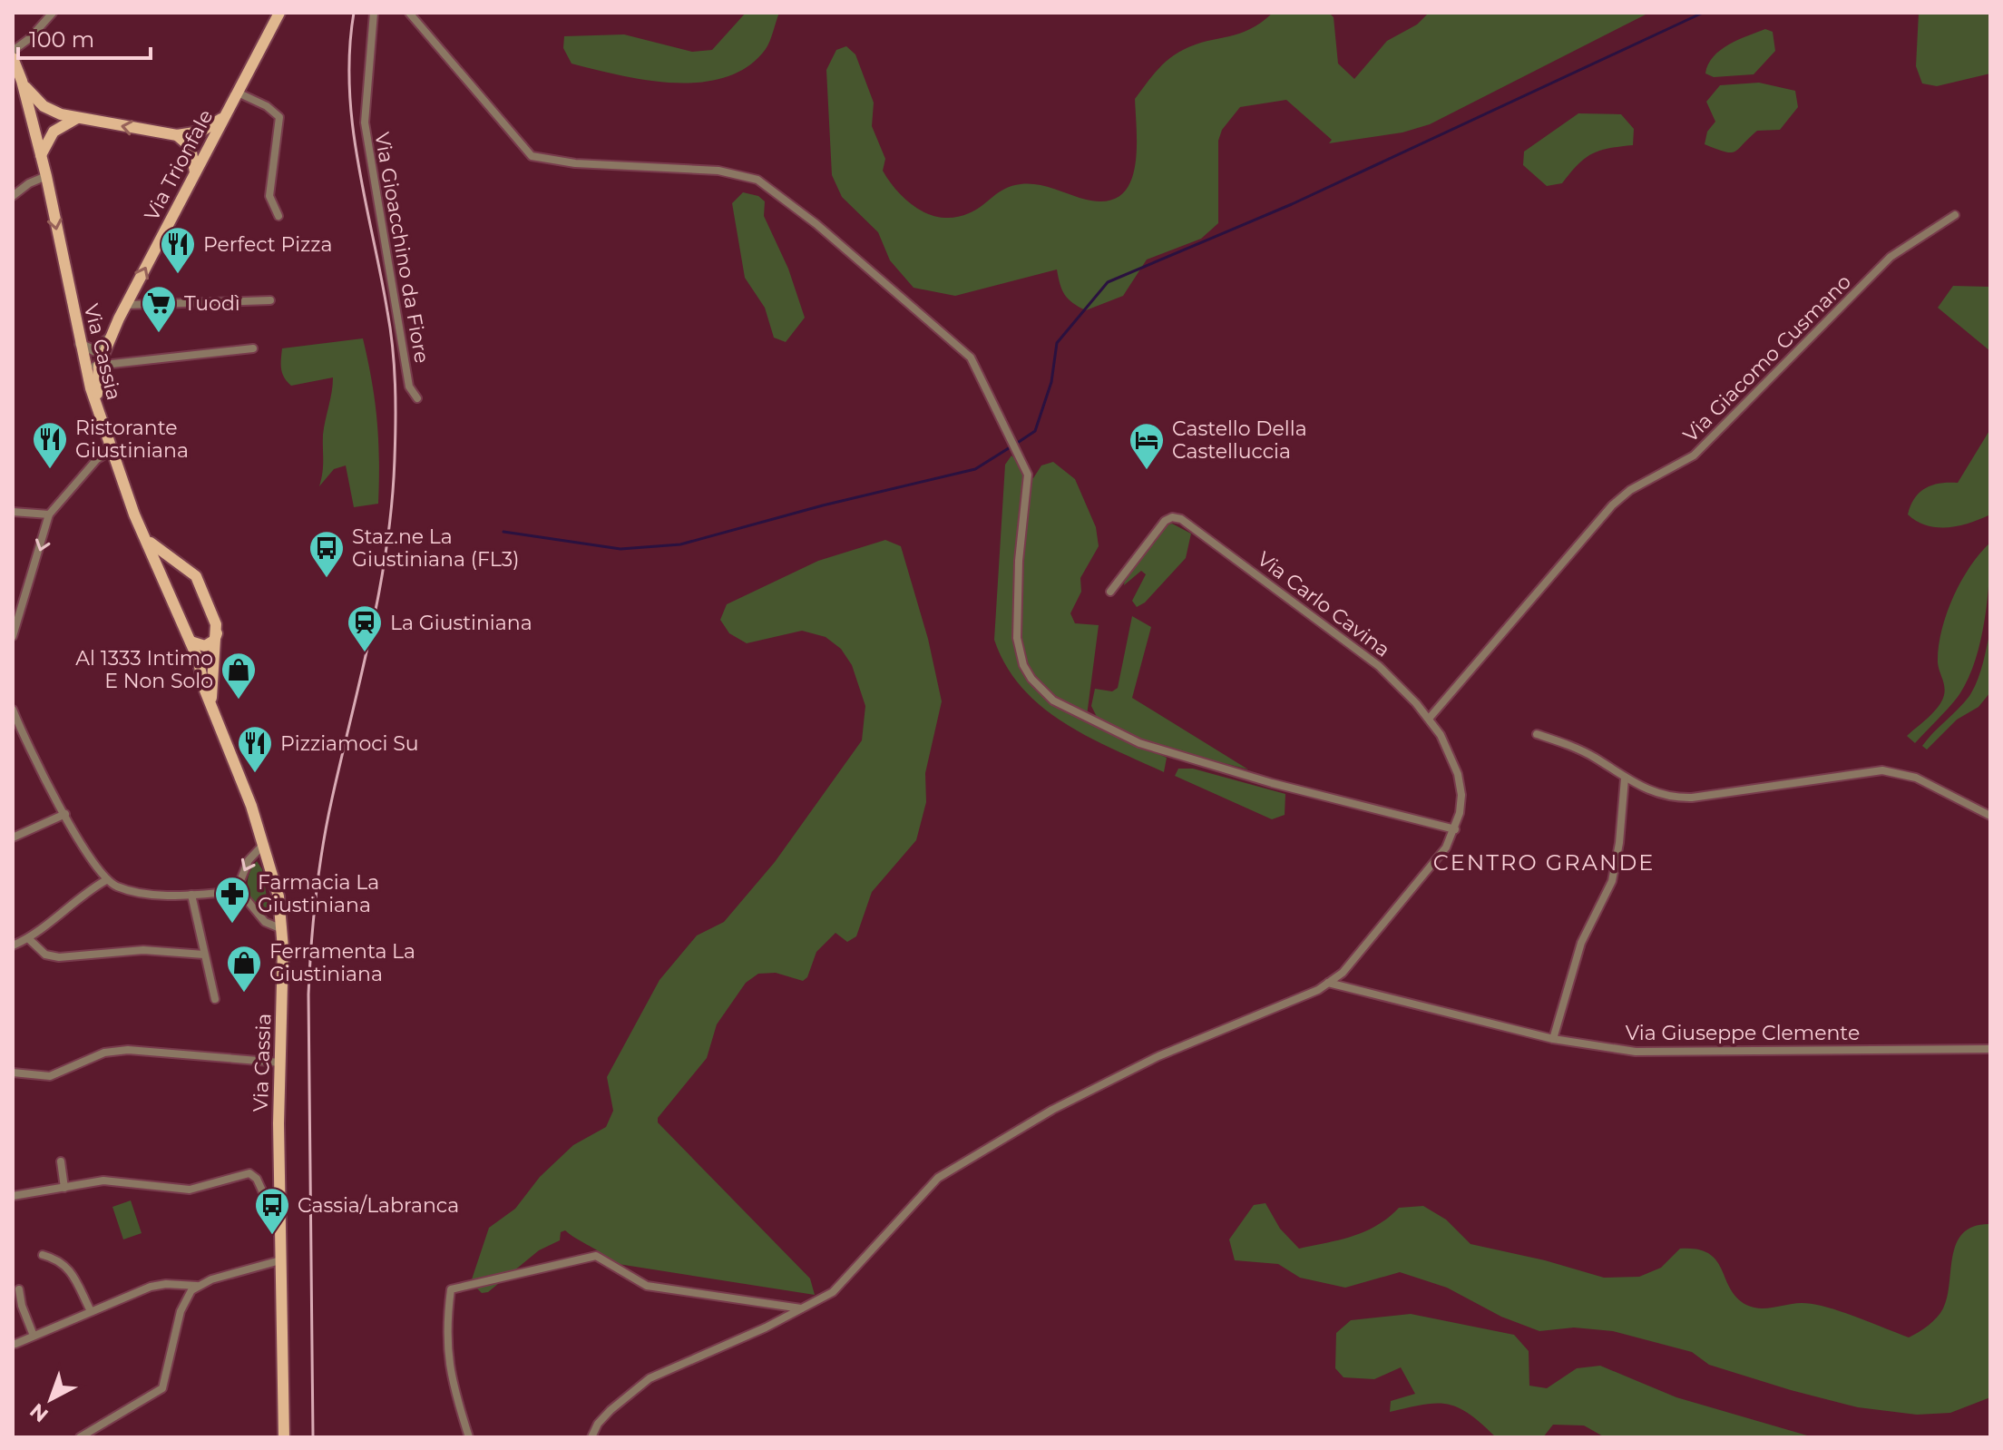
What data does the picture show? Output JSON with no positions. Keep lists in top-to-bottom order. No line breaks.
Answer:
{"streets":{"main road":["Via Trionfale","Via Cassia"],"street":["Via Gioacchino da Fiore","Via Giacomo Cusmano","Via Carlo Cavina","Via Giuseppe Clemente"]},"crossings":[["Via Trionfale","Via Cassia"],["Via Giacomo Cusmano","Via Carlo Cavina"]],"districts":["CENTRO GRANDE"],"places":{"restaurant":["Perfect Pizza","Ristorante Giustiniana","Pizziamoci Su"],"supermarket":["Tuodì"],"hotel":["Castello Della Castelluccia"],"bus stop":["Staz.ne La Giustiniana (FL3)","Cassia/Labranca"],"station":["La Giustiniana"],"shop":["Al 1333 Intimo E Non Solo","Ferramenta La Giustiniana"],"pharmacy":["Farmacia La Giustiniana"]},"scale_bar":"100 m","north":"bottom left"}
